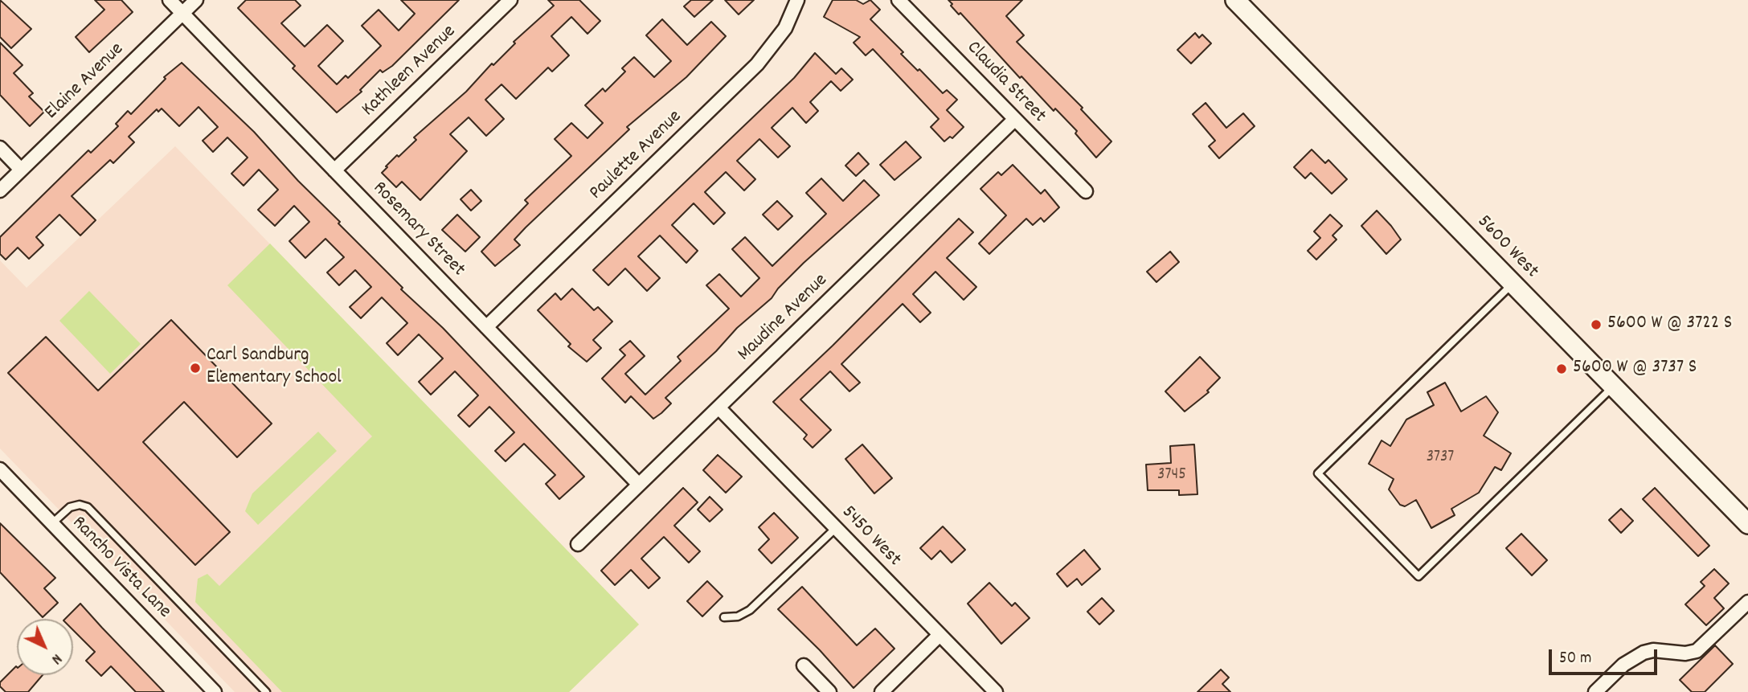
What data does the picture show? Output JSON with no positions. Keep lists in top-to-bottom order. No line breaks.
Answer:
{"streets":{"main road":["5600 West"],"street":["Kathleen Avenue","Elaine Avenue","Claudia Street","Paulette Avenue","Rosemary Street","Maudine Avenue","5450 West","Rancho Vista Lane"]},"crossings":[["Kathleen Avenue","Rosemary Street"],["Elaine Avenue","Rosemary Street"],["Claudia Street","Maudine Avenue"],["Paulette Avenue","Rosemary Street"],["Rosemary Street","Maudine Avenue"],["Maudine Avenue","5450 West"]],"places":["5600 W @ 3722 S","Carl Sandburg Elementary School","5600 W @ 3737 S"],"house_numbers":["3737","3745"],"scale_bar":"50 m","north":"bottom right"}
